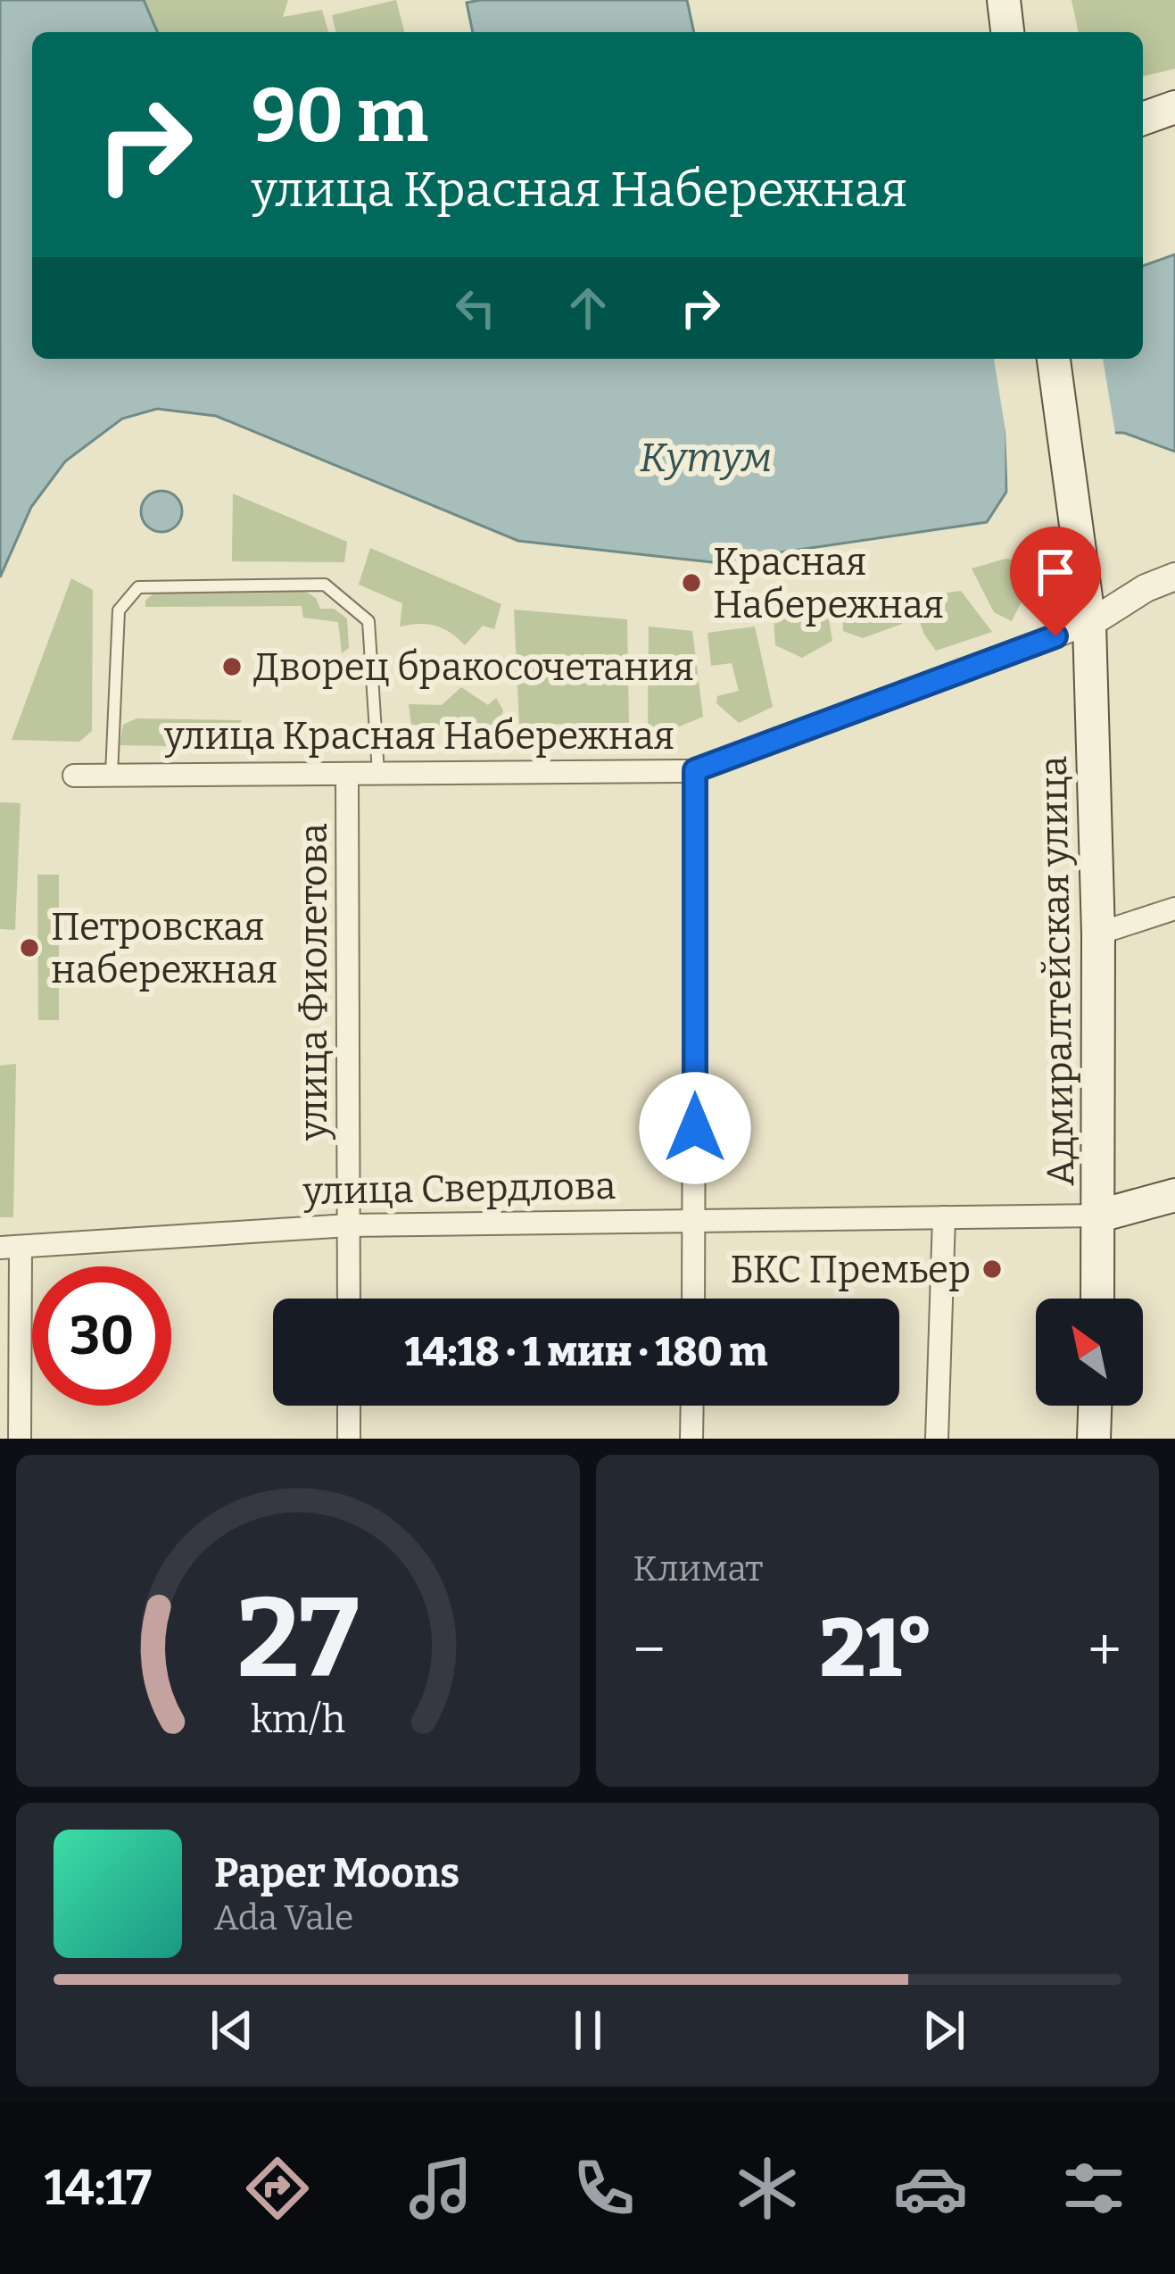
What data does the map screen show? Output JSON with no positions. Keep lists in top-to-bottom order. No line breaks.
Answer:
{"streets":{"main road":["Адмиралтейская улица","улица Свердлова"],"street":["улица Красная Набережная","улица Фиолетова"]},"crossings":[["улица Красная Набережная","Адмиралтейская улица"],["улица Красная Набережная","улица Фиолетова"],["Адмиралтейская улица","улица Свердлова"],["улица Фиолетова","улица Свердлова"]],"water":["Кутум"],"places":["Красная Набережная","Дворец бракосочетания","Петровская набережная","БКС Премьер"],"north":"top left","page":{"turn":["90 m","улица Красная Набережная"],"limit":"30","trip":"14:18 · 1 мин · 180 m","tile":"Климат","heat":["−","21°","+"],"song":["Paper Moons","Ada Vale"],"tabs":"14:17","gauge":["27","km/h"]}}
